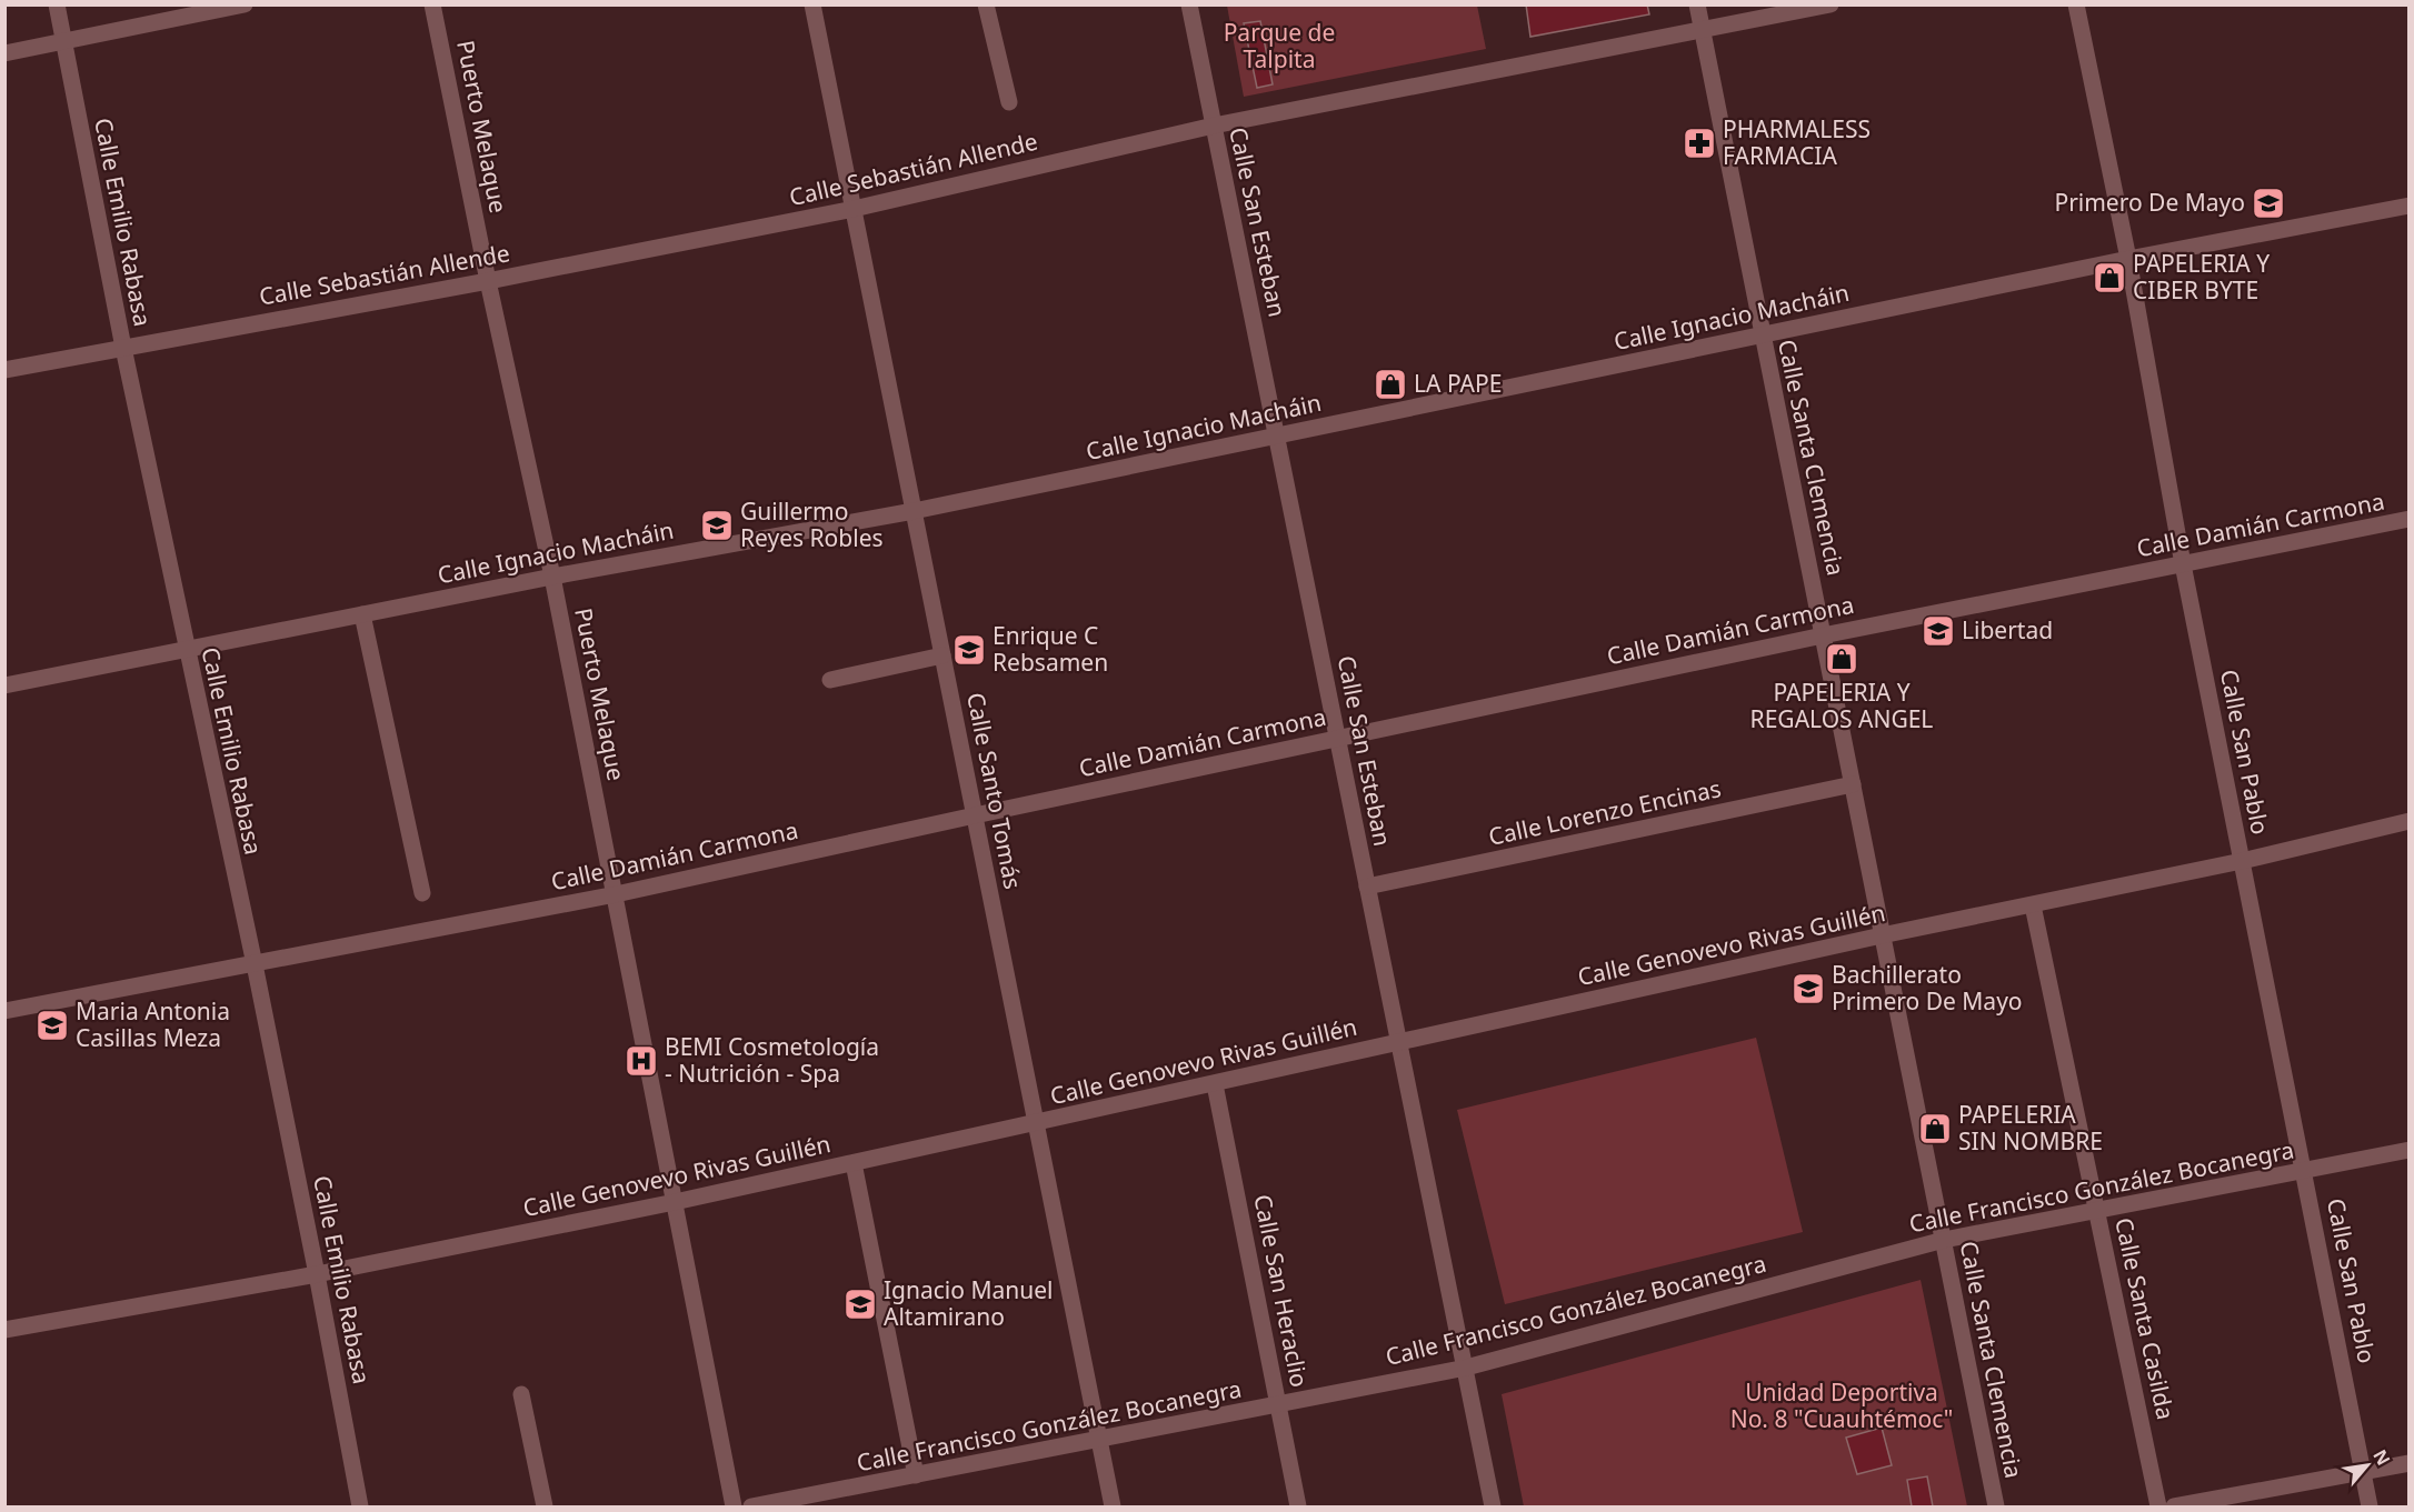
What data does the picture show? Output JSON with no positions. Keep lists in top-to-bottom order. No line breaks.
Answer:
{"streets":{"street":["Puerto Melaque","Calle Sebastián Allende","Calle Emilio Rabasa","Calle San Esteban","Calle Ignacio Macháin","Calle Santa Clemencia","Calle Damián Carmona","Calle San Pablo","Calle Santo Tomás","Calle Lorenzo Encinas","Calle Genovevo Rivas Guillén","Calle Francisco González Bocanegra","Calle San Heraclio","Calle Santa Casilda"]},"crossings":[["Puerto Melaque","Calle Sebastián Allende"],["Puerto Melaque","Calle Ignacio Macháin"],["Puerto Melaque","Calle Damián Carmona"],["Puerto Melaque","Calle Genovevo Rivas Guillén"],["Calle Sebastián Allende","Calle Emilio Rabasa"],["Calle Sebastián Allende","Calle San Esteban"],["Calle Sebastián Allende","Calle Santa Clemencia"],["Calle Sebastián Allende","Calle Santo Tomás"],["Calle Emilio Rabasa","Calle Ignacio Macháin"],["Calle Emilio Rabasa","Calle Damián Carmona"],["Calle Emilio Rabasa","Calle Genovevo Rivas Guillén"],["Calle San Esteban","Calle Ignacio Macháin"],["Calle San Esteban","Calle Damián Carmona"],["Calle San Esteban","Calle Lorenzo Encinas"],["Calle San Esteban","Calle Genovevo Rivas Guillén"],["Calle San Esteban","Calle Francisco González Bocanegra"],["Calle Ignacio Macháin","Calle Santa Clemencia"],["Calle Ignacio Macháin","Calle San Pablo"],["Calle Ignacio Macháin","Calle Santo Tomás"],["Calle Santa Clemencia","Calle Damián Carmona"],["Calle Santa Clemencia","Calle Lorenzo Encinas"],["Calle Santa Clemencia","Calle Genovevo Rivas Guillén"],["Calle Santa Clemencia","Calle Francisco González Bocanegra"],["Calle Damián Carmona","Calle San Pablo"],["Calle Damián Carmona","Calle Santo Tomás"],["Calle San Pablo","Calle Genovevo Rivas Guillén"],["Calle San Pablo","Calle Francisco González Bocanegra"],["Calle Santo Tomás","Calle Genovevo Rivas Guillén"],["Calle Santo Tomás","Calle Francisco González Bocanegra"],["Calle Genovevo Rivas Guillén","Calle San Heraclio"],["Calle Genovevo Rivas Guillén","Calle Santa Casilda"],["Calle Francisco González Bocanegra","Calle San Heraclio"],["Calle Francisco González Bocanegra","Calle Santa Casilda"]],"parks":["Parque de Talpita","Unidad Deportiva No. 8 \"Cuauhtémoc\""],"places":{"pharmacy":["PHARMALESS FARMACIA"],"school or university":["Primero De Mayo","Guillermo Reyes Robles","Libertad","Enrique C Rebsamen","Bachillerato Primero De Mayo","Maria Antonia Casillas Meza","Ignacio Manuel Altamirano"],"shop":["PAPELERIA Y CIBER BYTE","LA PAPE","PAPELERIA Y REGALOS ANGEL","PAPELERIA SIN NOMBRE"],"hospital":["BEMI Cosmetología - Nutrición - Spa"]},"north":"top right"}
